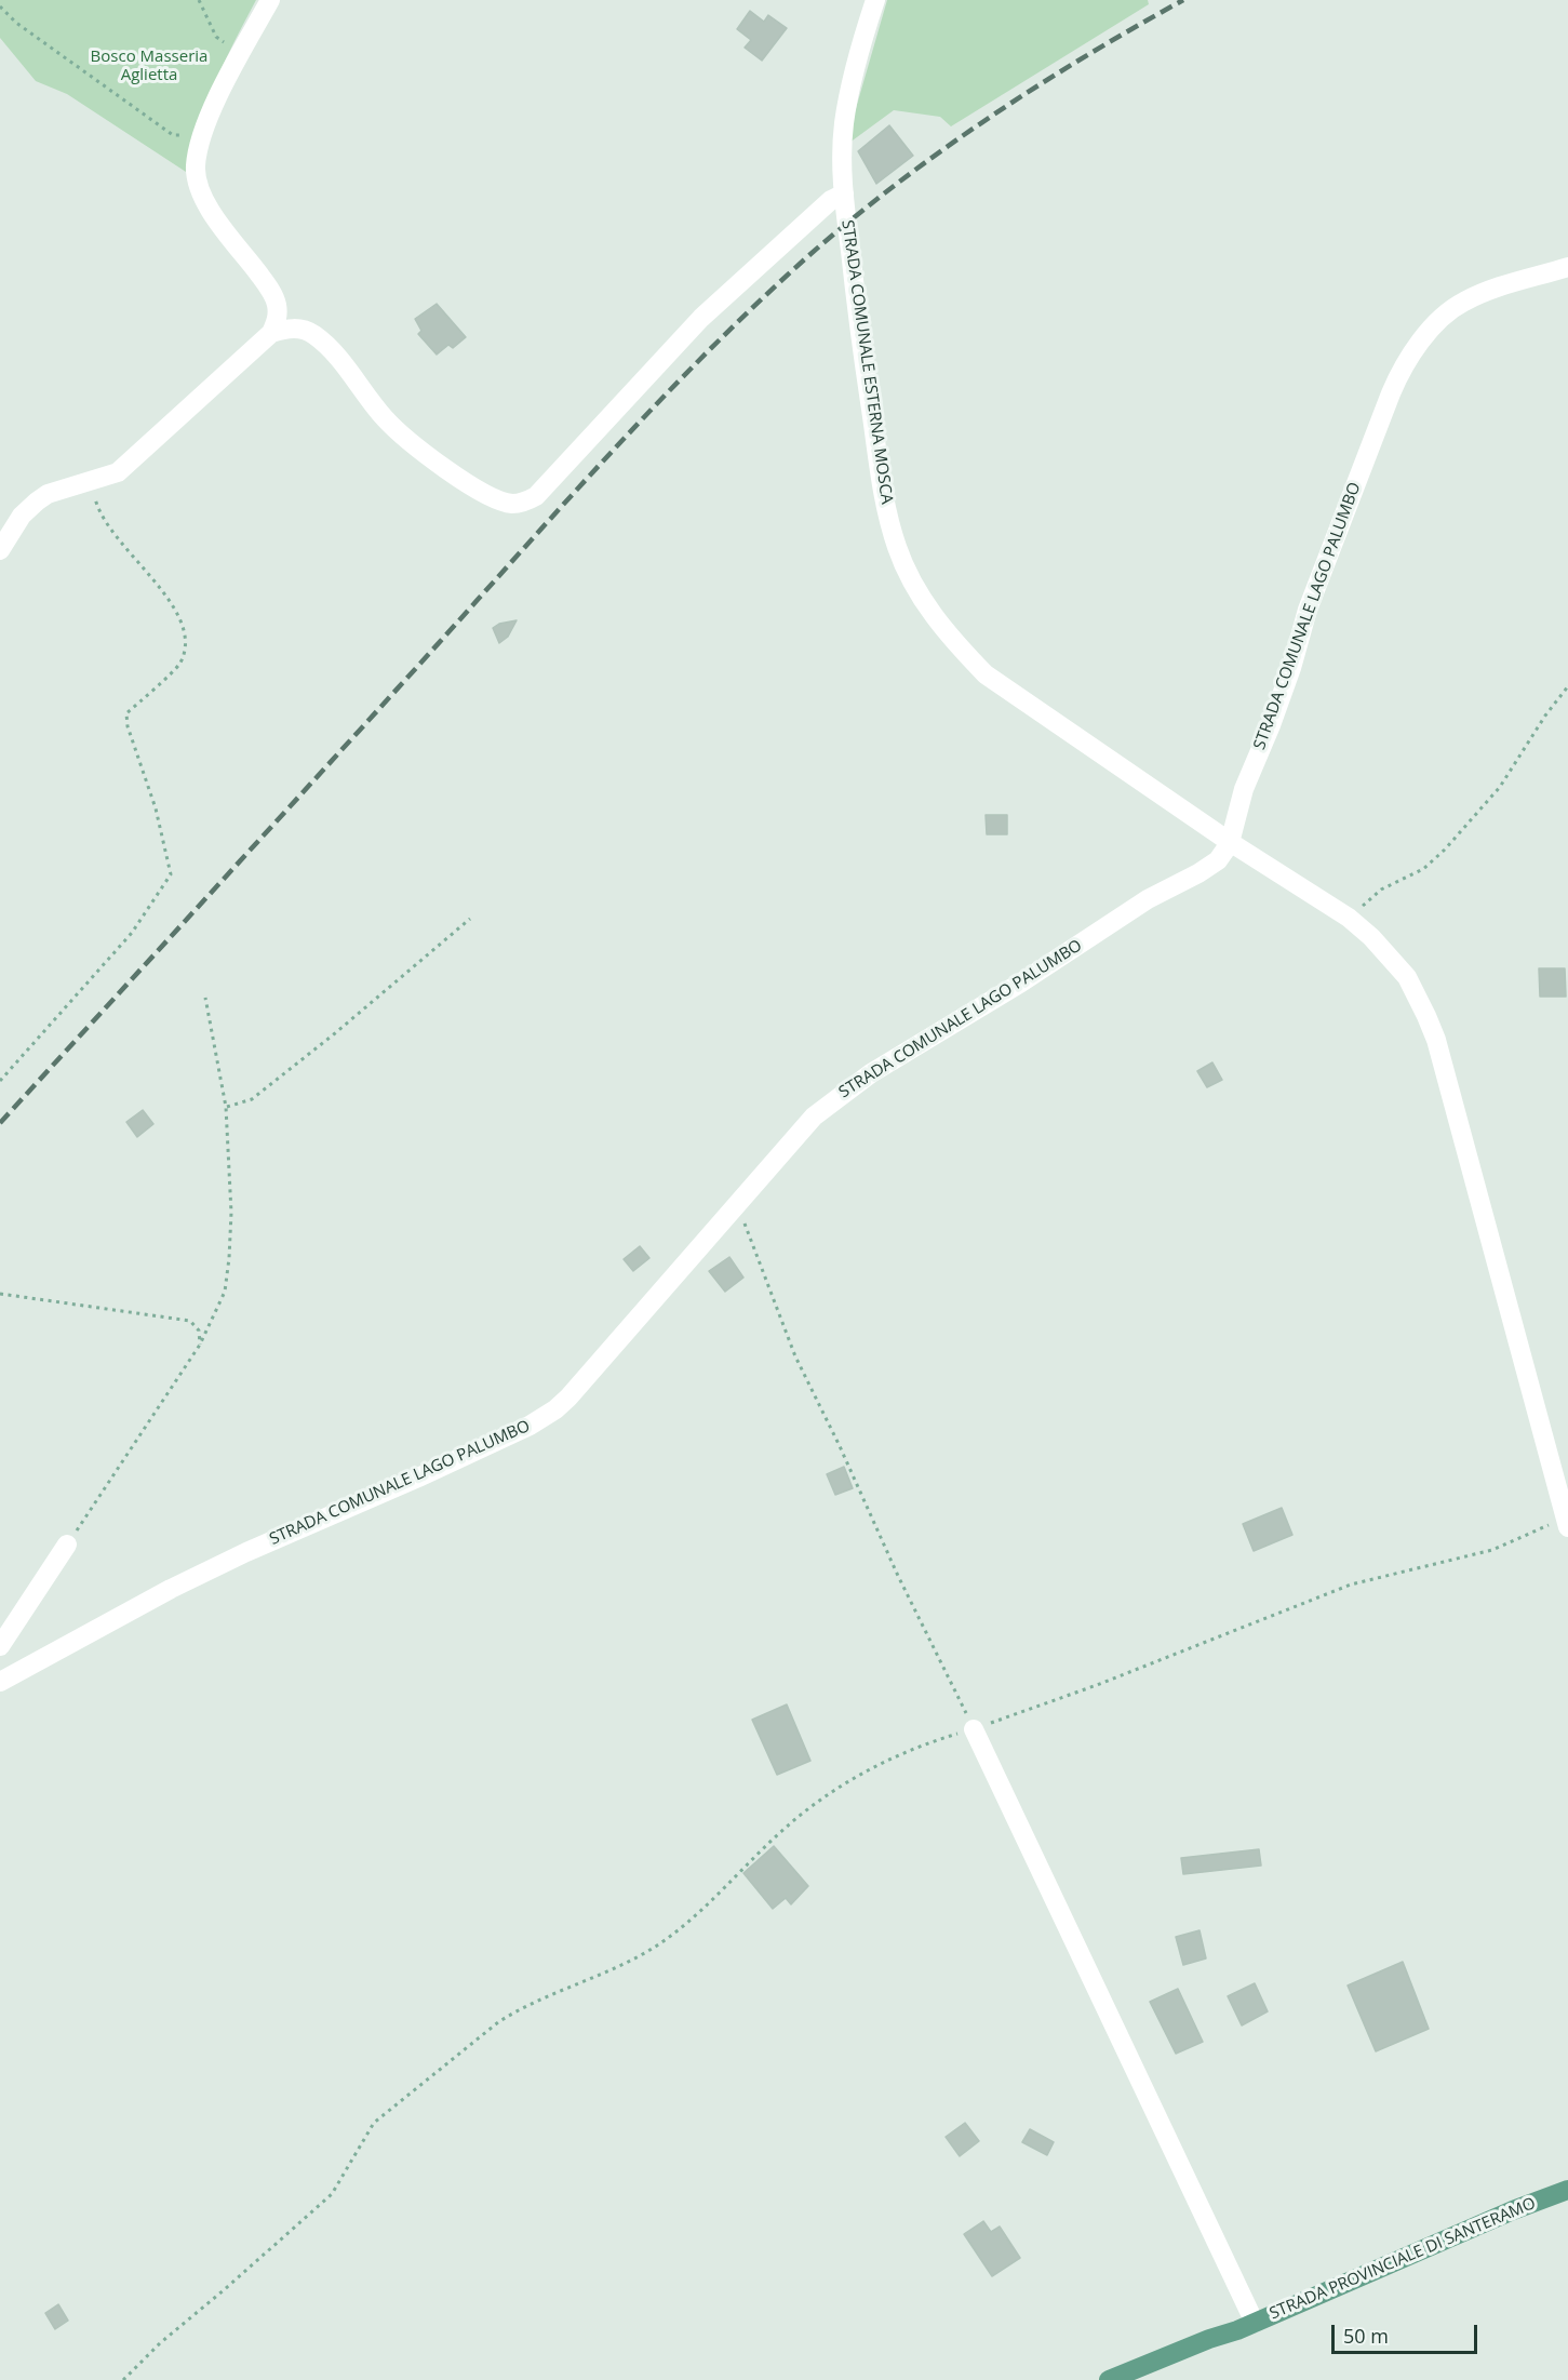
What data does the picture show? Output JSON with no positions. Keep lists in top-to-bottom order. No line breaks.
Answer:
{"streets":{"main road":["STRADA PROVINCIALE DI SANTERAMO"],"street":["STRADA COMUNALE ESTERNA MOSCA","STRADA COMUNALE LAGO PALUMBO"]},"crossings":[["STRADA COMUNALE ESTERNA MOSCA","STRADA COMUNALE LAGO PALUMBO"]],"parks":["Bosco Masseria Aglietta"],"scale_bar":"50 m"}
